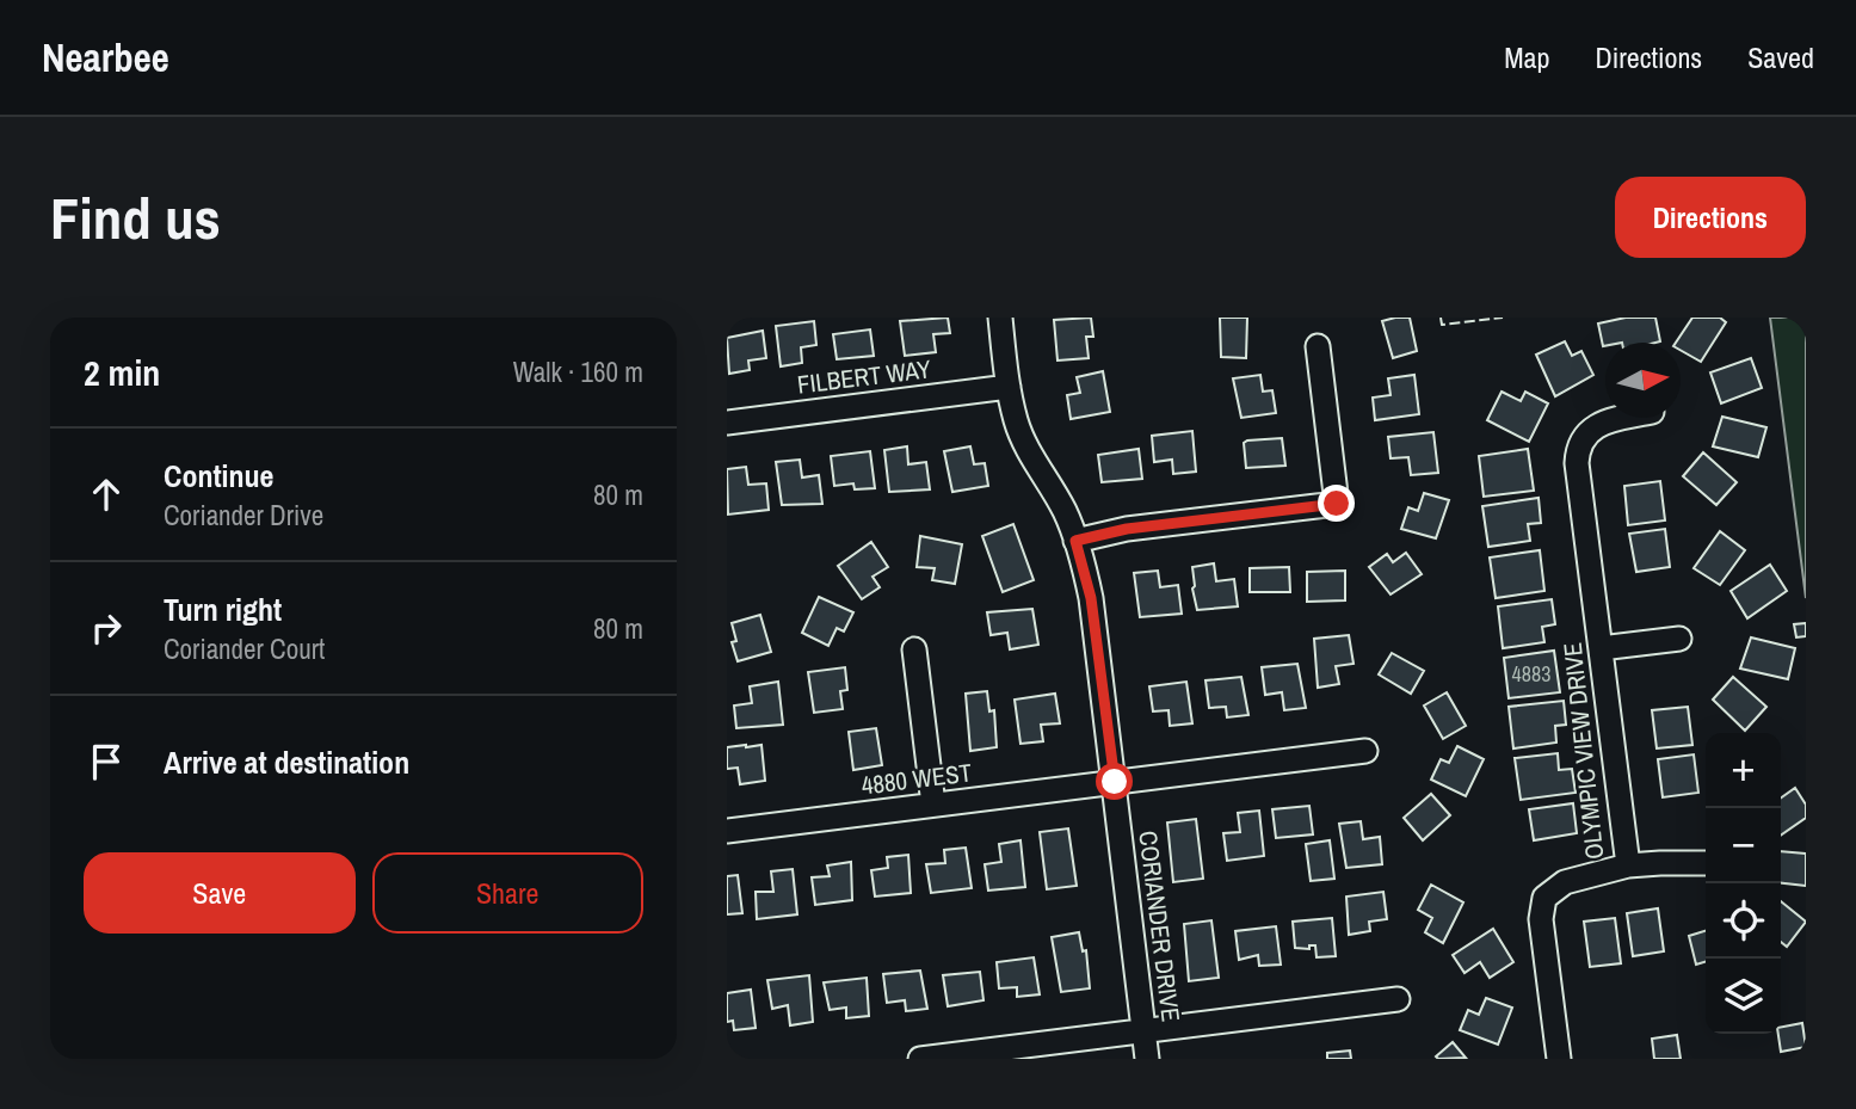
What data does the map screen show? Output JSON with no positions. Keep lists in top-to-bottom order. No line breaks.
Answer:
{"streets":{"street":["FILBERT WAY","OLYMPIC VIEW DRIVE","4880 WEST","CORIANDER DRIVE"]},"crossings":[["FILBERT WAY","CORIANDER DRIVE"],["4880 WEST","CORIANDER DRIVE"]],"house_numbers":["4883"],"north":"right","page":{"header":"Nearbee","nav":["Map","Directions","Saved"],"buttons":["Directions",["Save","Share"]],"title":"Find us","heading":["2 min","Walk · 160 m"],"list":[["Continue","Coriander Drive","80 m"],["Turn right","Coriander Court","80 m"],"Arrive at destination"],"map_buttons":["+","−"]}}
